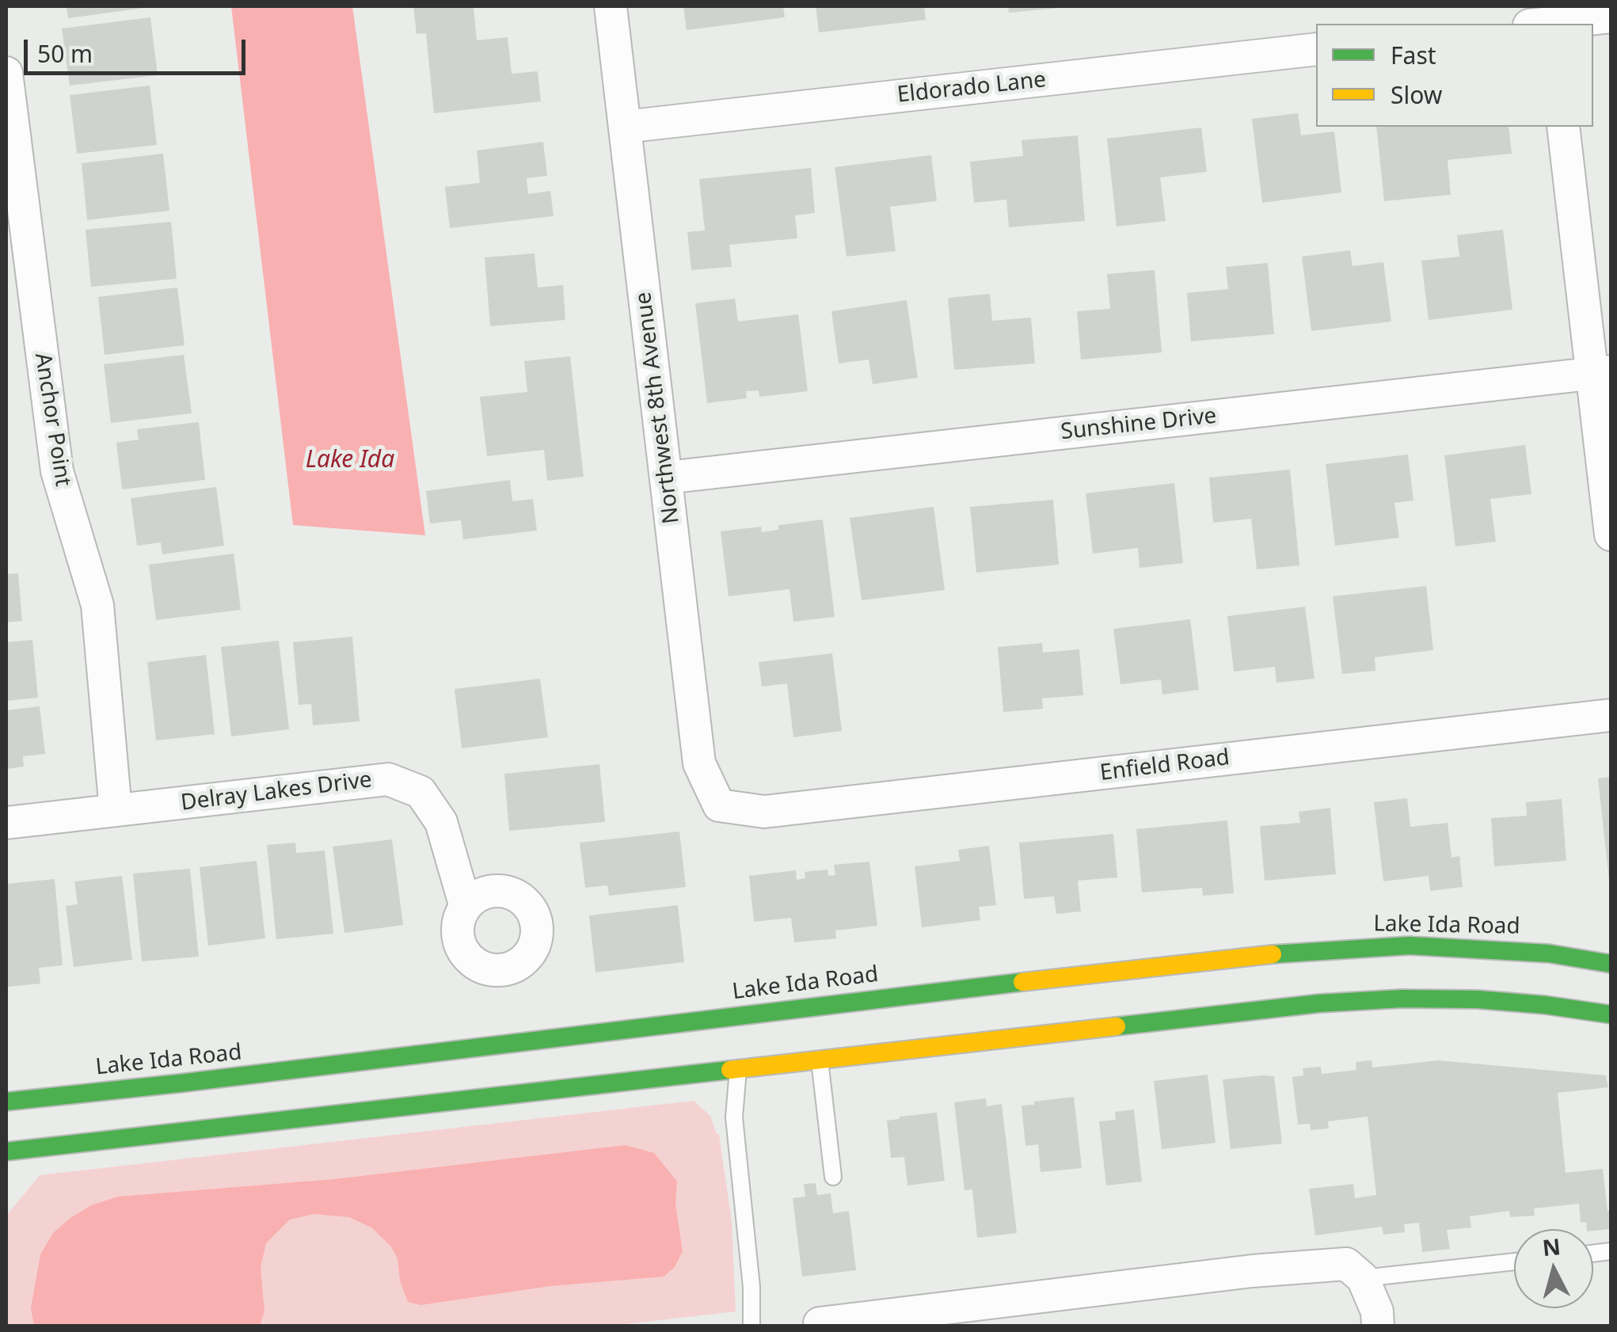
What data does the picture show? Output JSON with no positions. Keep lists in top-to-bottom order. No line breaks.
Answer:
{"streets":{"street":["Eldorado Lane","Northwest 8th Avenue","Anchor Point","Sunshine Drive","Enfield Road","Delray Lakes Drive","Lake Ida Road"]},"crossings":[["Eldorado Lane","Northwest 8th Avenue"],["Northwest 8th Avenue","Sunshine Drive"],["Northwest 8th Avenue","Enfield Road"],["Anchor Point","Delray Lakes Drive"]],"water":["Lake Ida"],"legend":["Fast","Slow"],"scale_bar":"50 m","north":"top"}
